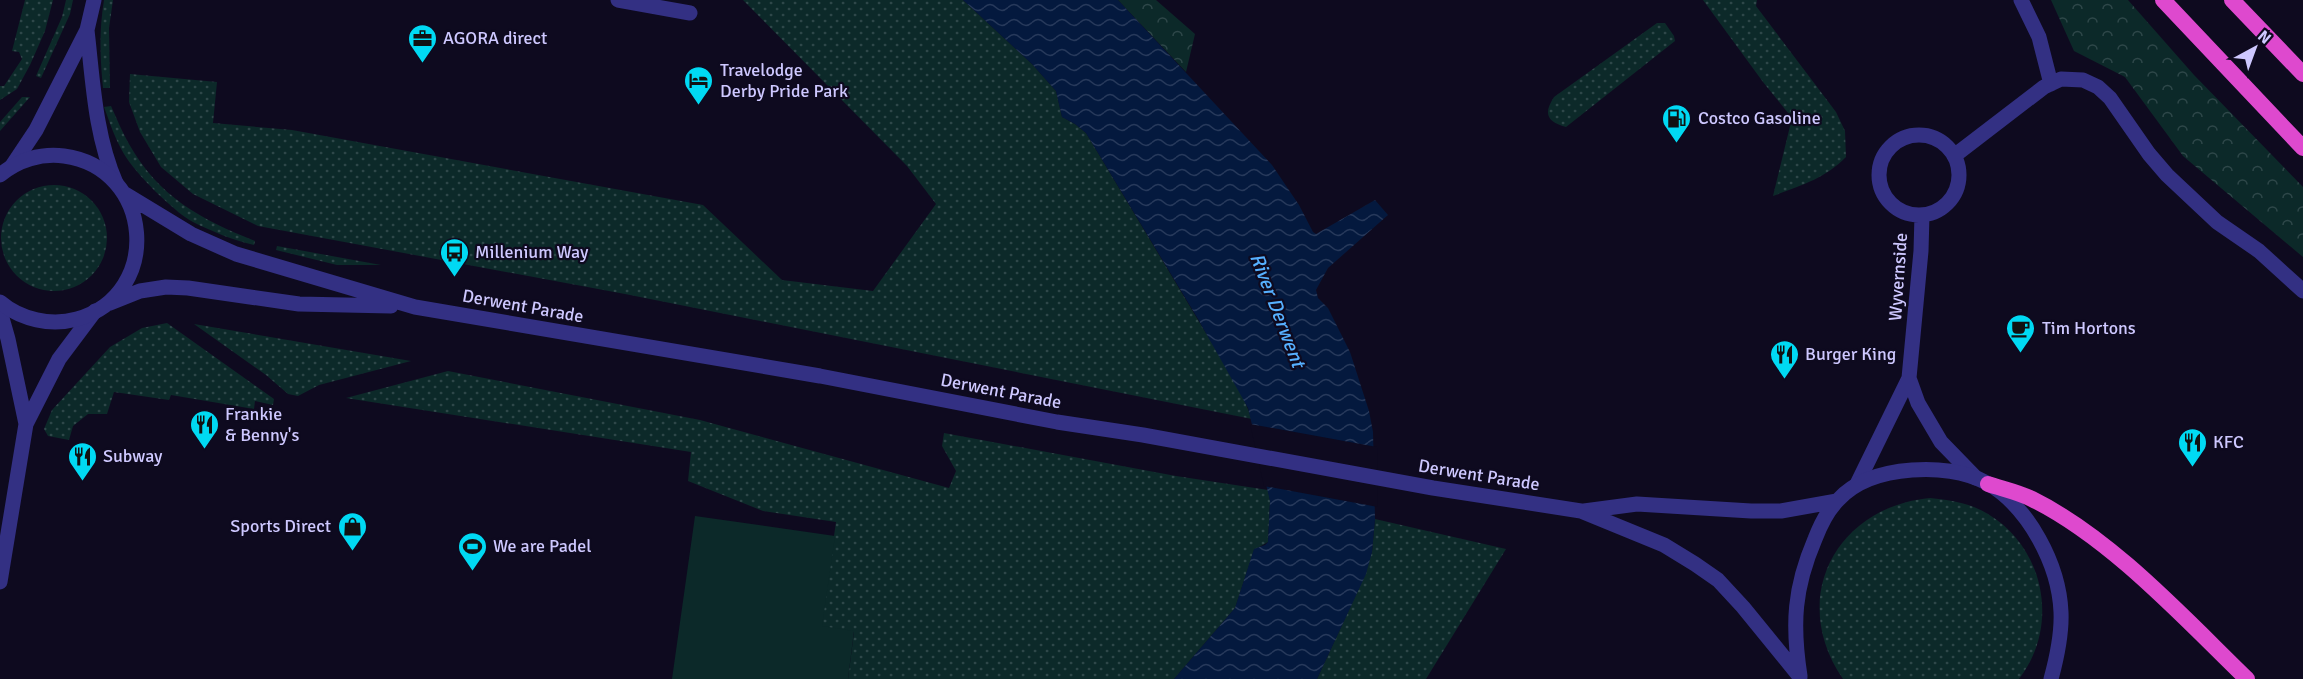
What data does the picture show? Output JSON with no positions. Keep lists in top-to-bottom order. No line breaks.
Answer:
{"streets":{"street":["Wyvernside","Derwent Parade"]},"water":["River Derwent"],"places":{"office":["AGORA direct"],"hotel":["Travelodge Derby Pride Park"],"fuel station":["Costco Gasoline"],"bus stop":["Millenium Way"],"cafe":["Tim Hortons"],"restaurant":["Burger King","Frankie & Benny's","KFC","Subway"],"shop":["Sports Direct"],"sports":["We are Padel"]},"north":"top right"}
